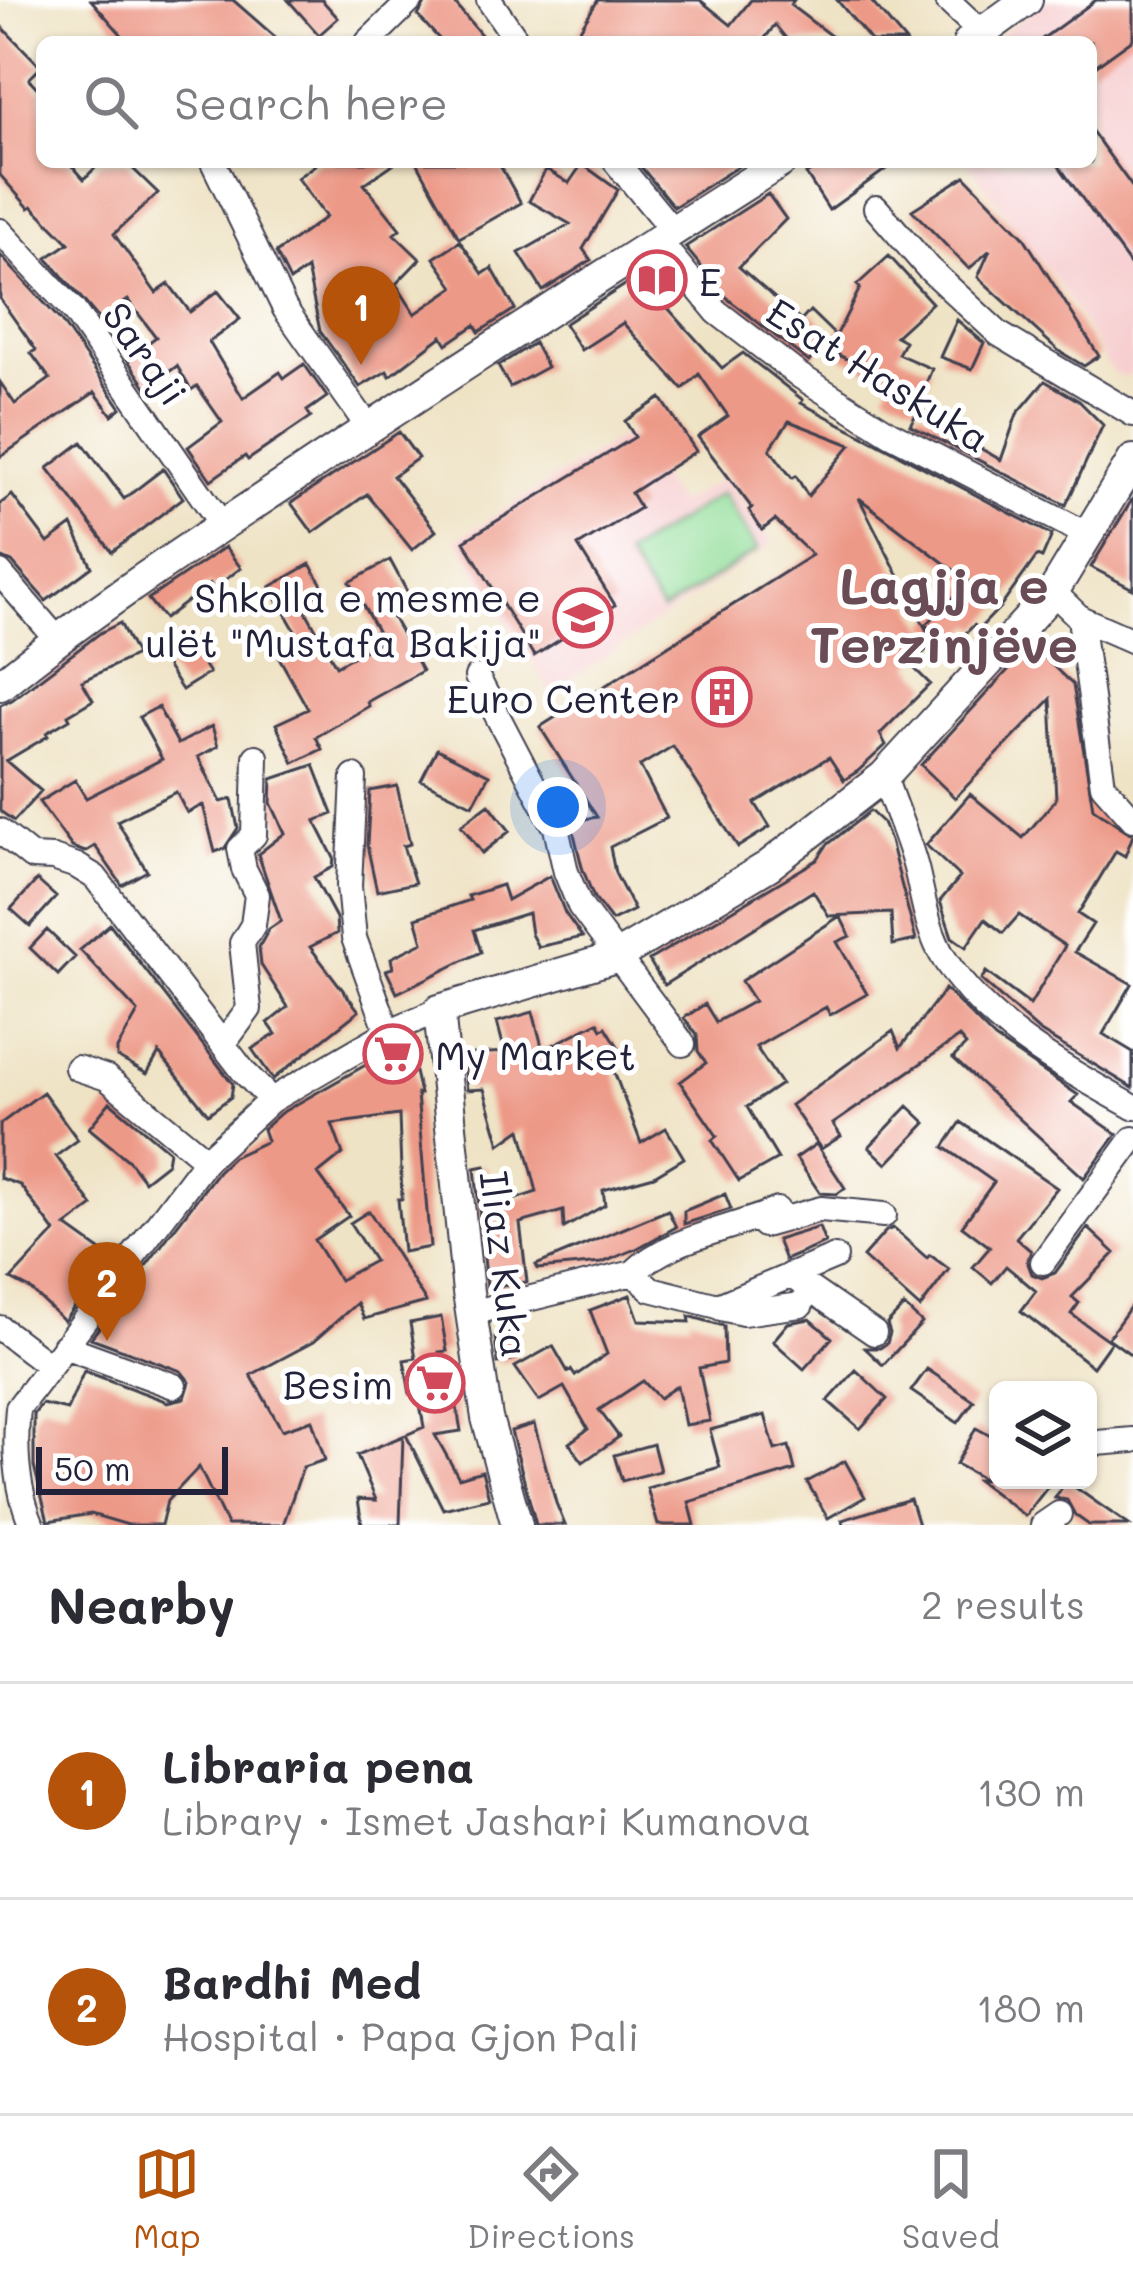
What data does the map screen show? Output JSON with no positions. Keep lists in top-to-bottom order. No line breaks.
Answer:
{"streets":{"street":["Saraji","Esat Haskuka","Iliaz Kuka"]},"districts":["Lagjja e Terzinjëve"],"places":{"library":["E"],"school or university":["Shkolla e mesme e ulët \"Mustafa Bakija\""],"building":["Euro Center"],"supermarket":["My Market","Besim"]},"scale_bar":"50 m","page":{"search":"Search here","pins":["1","2"],"scale":"50 m","heading":["Nearby","2 results"],"list":[{"mark":"1","name":"Libraria pena","note":"Library · Ismet Jashari Kumanova","value":"130 m"},{"mark":"2","name":"Bardhi Med","note":"Hospital · Papa Gjon Pali","value":"180 m"}],"nav":["Map","Directions","Saved"]}}
